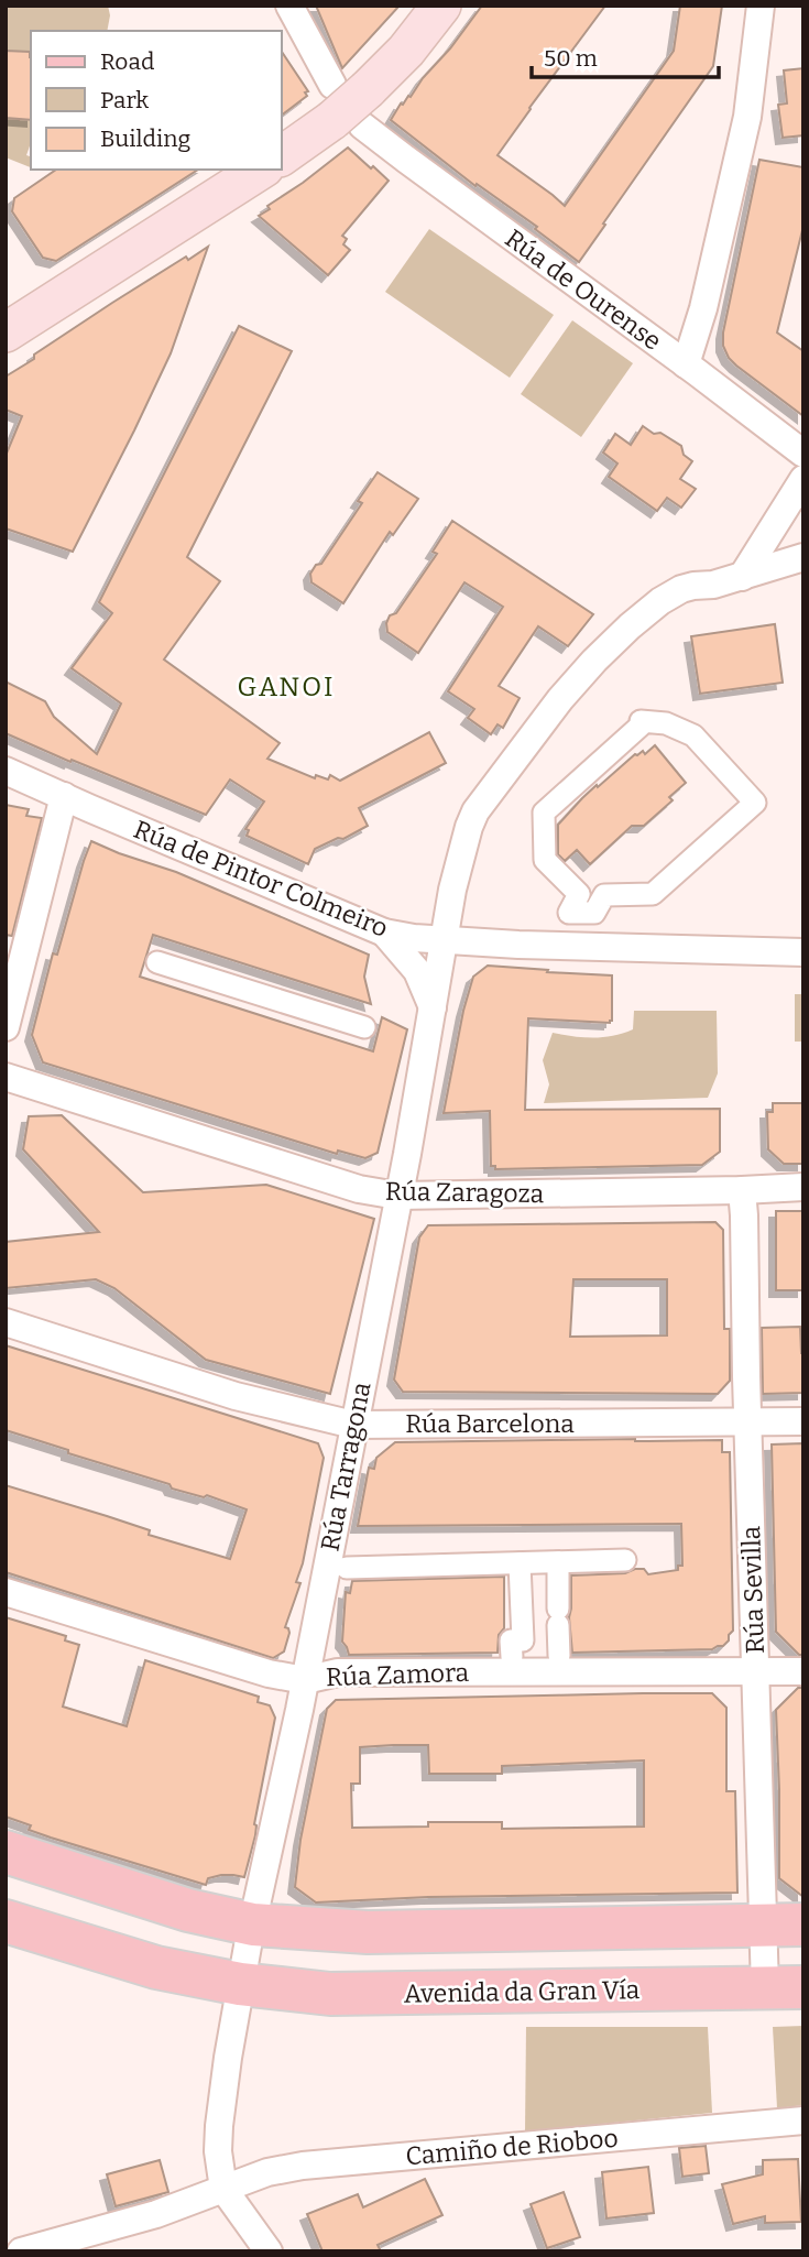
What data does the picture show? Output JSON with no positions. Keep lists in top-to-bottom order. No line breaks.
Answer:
{"streets":{"main road":["Avenida da Gran Vía"],"street":["Rúa de Ourense","Rúa de Pintor Colmeiro","Rúa Zaragoza","Rúa Barcelona","Rúa Tarragona","Rúa Sevilla","Rúa Zamora","Camiño de Rioboo"]},"crossings":[["Rúa de Pintor Colmeiro","Rúa Tarragona"],["Rúa Zaragoza","Rúa Tarragona"],["Rúa Zaragoza","Rúa Sevilla"],["Rúa Barcelona","Rúa Tarragona"],["Rúa Barcelona","Rúa Sevilla"],["Rúa Tarragona","Rúa Zamora"],["Rúa Sevilla","Rúa Zamora"],["Rúa Sevilla","Avenida da Gran Vía"]],"districts":["GANOI"],"legend":["Road","Park","Building"],"scale_bar":"50 m"}
